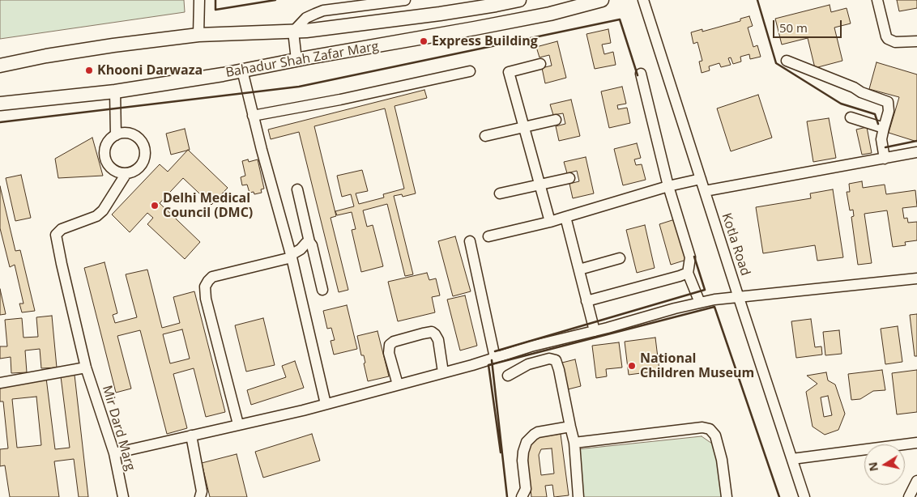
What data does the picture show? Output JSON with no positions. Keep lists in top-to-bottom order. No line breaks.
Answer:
{"streets":{"main road":["Bahadur Shah Zafar Marg"],"street":["Kotla Road","Mir Dard Marg"]},"places":["Express Building","Khooni Darwaza","Delhi Medical Council (DMC)","National Children Museum"],"scale_bar":"50 m","north":"left"}
